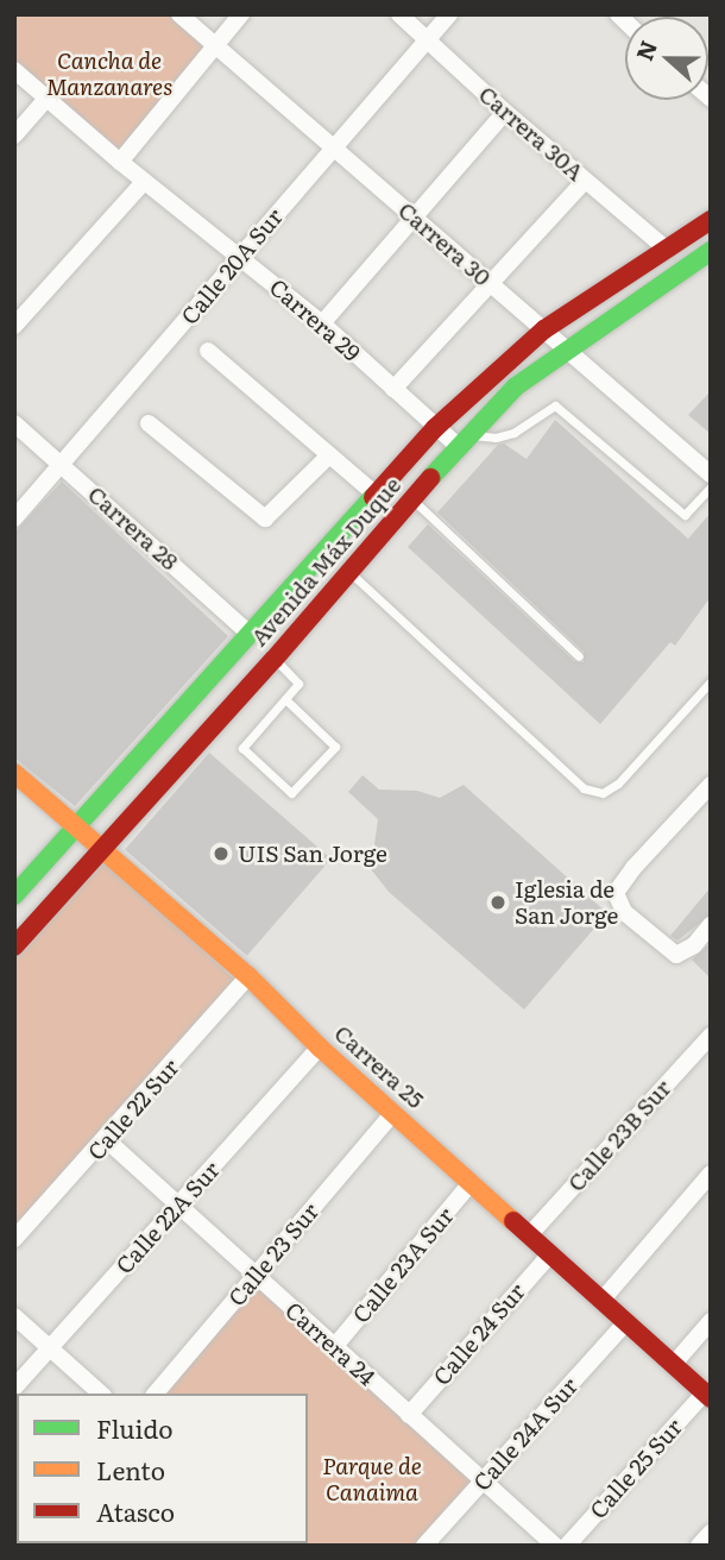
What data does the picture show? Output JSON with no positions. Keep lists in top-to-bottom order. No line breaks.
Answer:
{"streets":{"main road":["Avenida Máx Duque","Carrera 25"],"street":["Carrera 30A","Carrera 30","Calle 20A Sur","Carrera 29","Carrera 28","Calle 22 Sur","Calle 23B Sur","Calle 22A Sur","Calle 23 Sur","Calle 23A Sur","Calle 24 Sur","Carrera 24","Calle 24A Sur","Calle 25 Sur"]},"crossings":[["Carrera 30A","Calle 20A Sur"],["Carrera 30A","Avenida Máx Duque"],["Carrera 30","Calle 20A Sur"],["Carrera 30","Avenida Máx Duque"],["Calle 20A Sur","Carrera 29"],["Calle 20A Sur","Carrera 28"],["Carrera 29","Avenida Máx Duque"],["Carrera 28","Avenida Máx Duque"],["Avenida Máx Duque","Carrera 25"],["Carrera 25","Calle 22 Sur"],["Carrera 25","Calle 23B Sur"],["Carrera 25","Calle 22A Sur"],["Carrera 25","Calle 23 Sur"],["Carrera 25","Calle 23A Sur"],["Carrera 25","Calle 24 Sur"],["Carrera 25","Calle 24A Sur"],["Carrera 25","Calle 25 Sur"],["Calle 22 Sur","Carrera 24"],["Calle 22A Sur","Carrera 24"],["Calle 23 Sur","Carrera 24"],["Calle 23A Sur","Carrera 24"],["Calle 24 Sur","Carrera 24"],["Carrera 24","Calle 24A Sur"]],"parks":["Cancha de Manzanares","Parque de Canaima"],"places":["UIS San Jorge","Iglesia de San Jorge"],"legend":["Fluido","Lento","Atasco"],"north":"left"}
